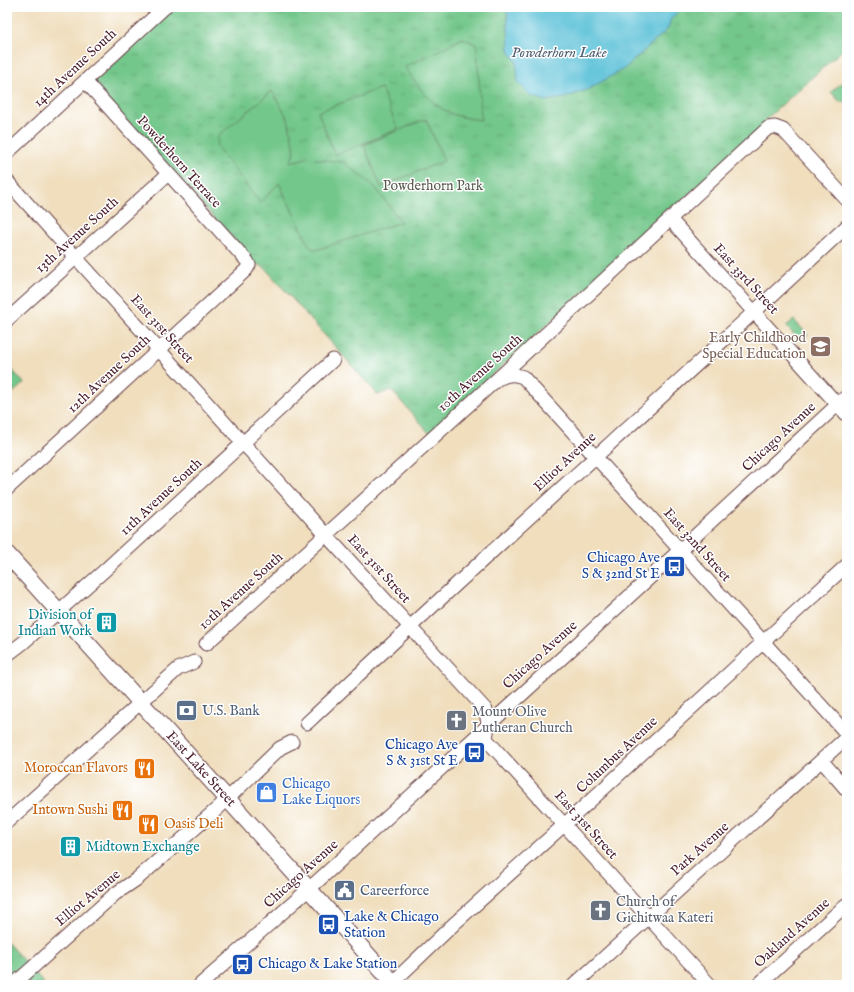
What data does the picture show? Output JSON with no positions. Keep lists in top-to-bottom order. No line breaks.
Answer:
{"streets":{"main road":["East Lake Street"],"street":["14th Avenue South","Powderhorn Terrace","13th Avenue South","East 33rd Street","East 31st Street","10th Avenue South","12th Avenue South","Chicago Avenue","Elliot Avenue","11th Avenue South","East 32nd Street","Columbus Avenue","Park Avenue","Oakland Avenue"]},"crossings":[["14th Avenue South","Powderhorn Terrace"],["Powderhorn Terrace","13th Avenue South"],["Powderhorn Terrace","12th Avenue South"],["13th Avenue South","East 31st Street"],["East 33rd Street","10th Avenue South"],["East 33rd Street","Chicago Avenue"],["East 33rd Street","Elliot Avenue"],["East 31st Street","10th Avenue South"],["East 31st Street","12th Avenue South"],["East 31st Street","Chicago Avenue"],["East 31st Street","Elliot Avenue"],["East 31st Street","11th Avenue South"],["East 31st Street","Columbus Avenue"],["East 31st Street","Park Avenue"],["Chicago Avenue","East 32nd Street"],["Chicago Avenue","East Lake Street"],["Elliot Avenue","East 32nd Street"],["Elliot Avenue","East Lake Street"],["11th Avenue South","East Lake Street"],["East 32nd Street","Columbus Avenue"],["East 32nd Street","Park Avenue"],["Columbus Avenue","East Lake Street"]],"water":["Powderhorn Lake"],"parks":["Powderhorn Park"],"places":{"school or university":["Early Childhood Special Education"],"bus stop":["Chicago Ave S & 32nd St E","Chicago Ave S & 31st St E","Lake & Chicago Station","Chicago & Lake Station"],"building":["Division of Indian Work","Midtown Exchange"],"bank":["U.S. Bank"],"church":["Mount Olive Lutheran Church","Church of Gichitwaa Kateri"],"restaurant":["Moroccan Flavors","Intown Sushi","Oasis Deli"],"shop":["Chicago Lake Liquors"],"public building":["Careerforce"]}}
